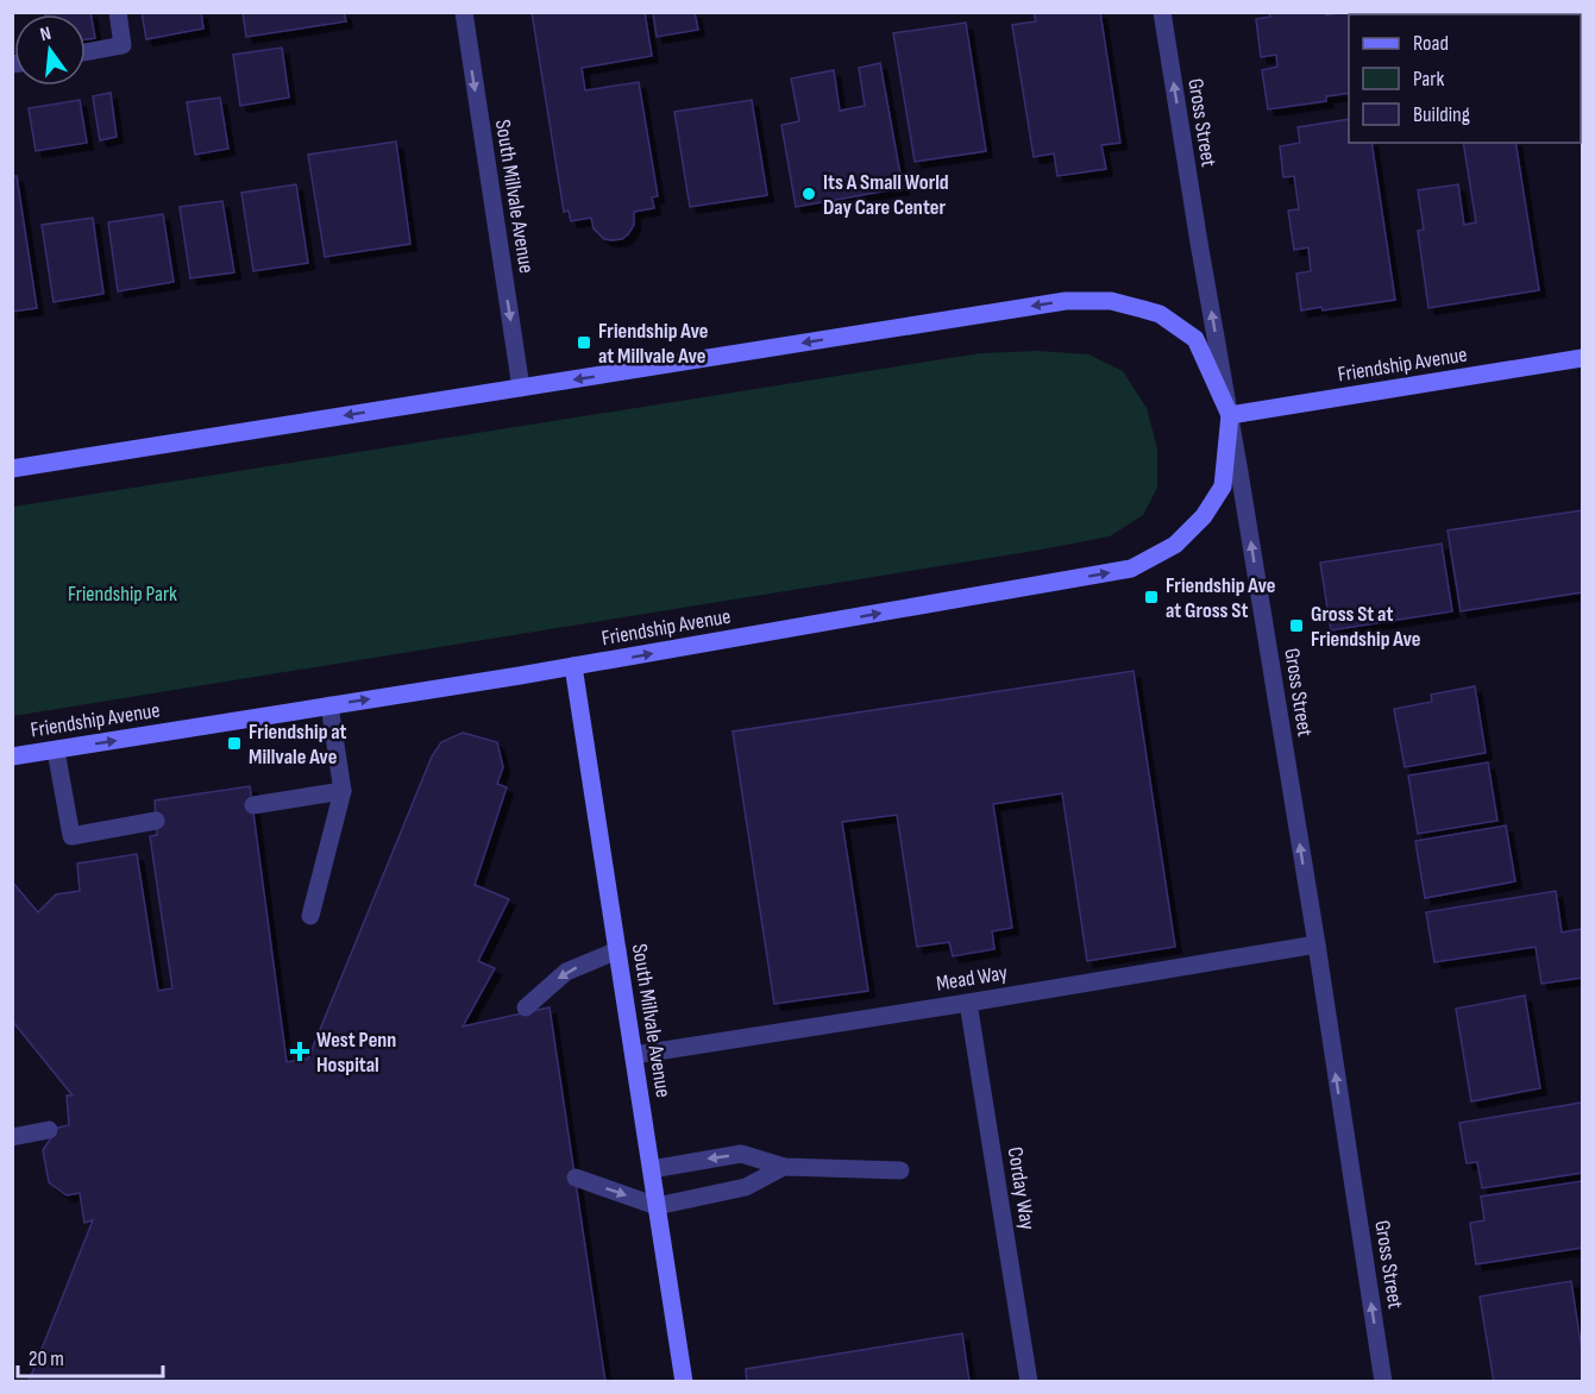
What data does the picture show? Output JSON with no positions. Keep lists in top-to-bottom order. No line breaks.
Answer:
{"streets":{"street":["Gross Street","South Millvale Avenue","Friendship Avenue","Mead Way","Corday Way"]},"crossings":[["Gross Street","Friendship Avenue"],["Gross Street","Mead Way"],["South Millvale Avenue","Friendship Avenue"],["South Millvale Avenue","Mead Way"],["Mead Way","Corday Way"]],"one_way":["Gross Street","Friendship Avenue"],"parks":["Friendship Park"],"places":{"other":["Its A Small World Day Care Center"],"transit":["Friendship Ave at Millvale Ave","Friendship Ave at Gross St","Gross St at Friendship Ave","Friendship at Millvale Ave"],"health":["West Penn Hospital"]},"legend":["Road","Park","Building"],"scale_bar":"20 m","north":"top"}
